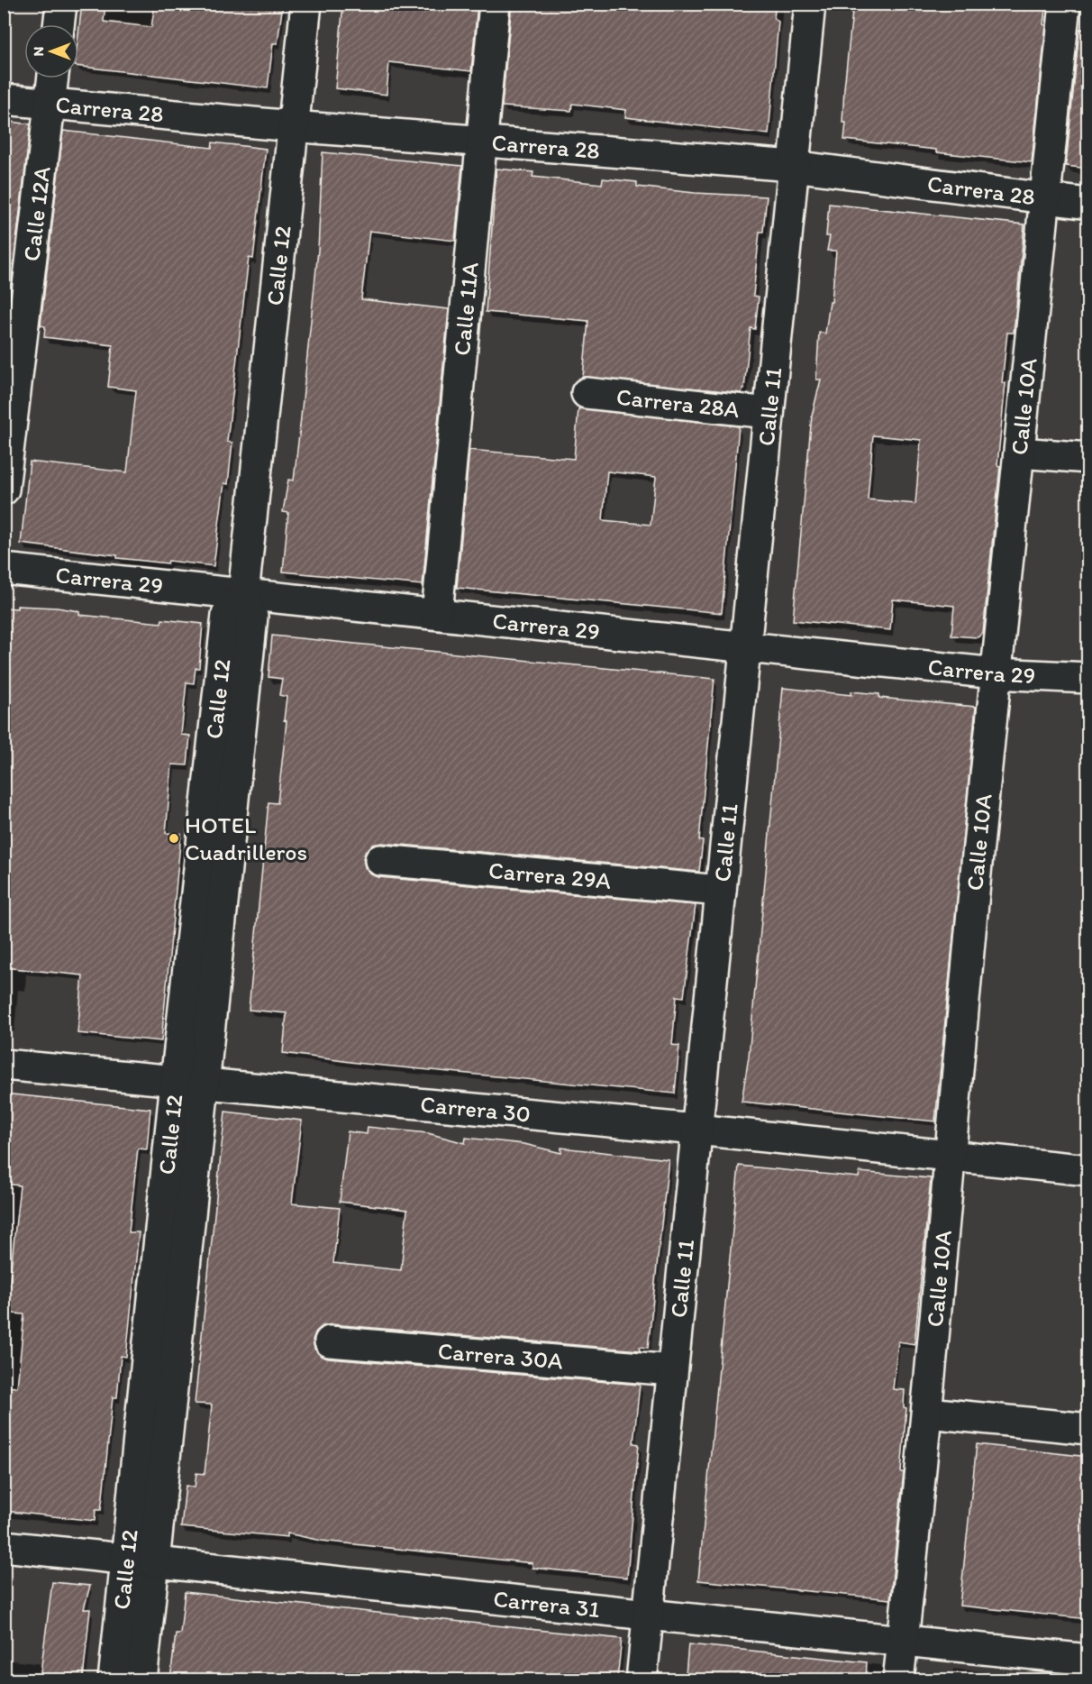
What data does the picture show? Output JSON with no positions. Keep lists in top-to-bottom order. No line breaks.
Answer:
{"streets":{"street":["Carrera 28","Calle 12A","Calle 12","Calle 11A","Carrera 28A","Calle 11","Calle 10A","Carrera 29","Carrera 29A","Carrera 30","Carrera 30A","Carrera 31"]},"crossings":[["Carrera 28","Calle 12A"],["Carrera 28","Calle 12"],["Carrera 28","Calle 11A"],["Carrera 28","Calle 11"],["Carrera 28","Calle 10A"],["Calle 12","Carrera 29"],["Calle 12","Carrera 30"],["Calle 12","Carrera 31"],["Calle 11A","Carrera 29"],["Carrera 28A","Calle 11"],["Calle 11","Carrera 29"],["Calle 11","Carrera 29A"],["Calle 11","Carrera 30"],["Calle 11","Carrera 30A"],["Calle 11","Carrera 31"],["Calle 10A","Carrera 29"],["Calle 10A","Carrera 30"],["Calle 10A","Carrera 31"]],"places":["HOTEL Cuadrilleros"],"north":"left"}
